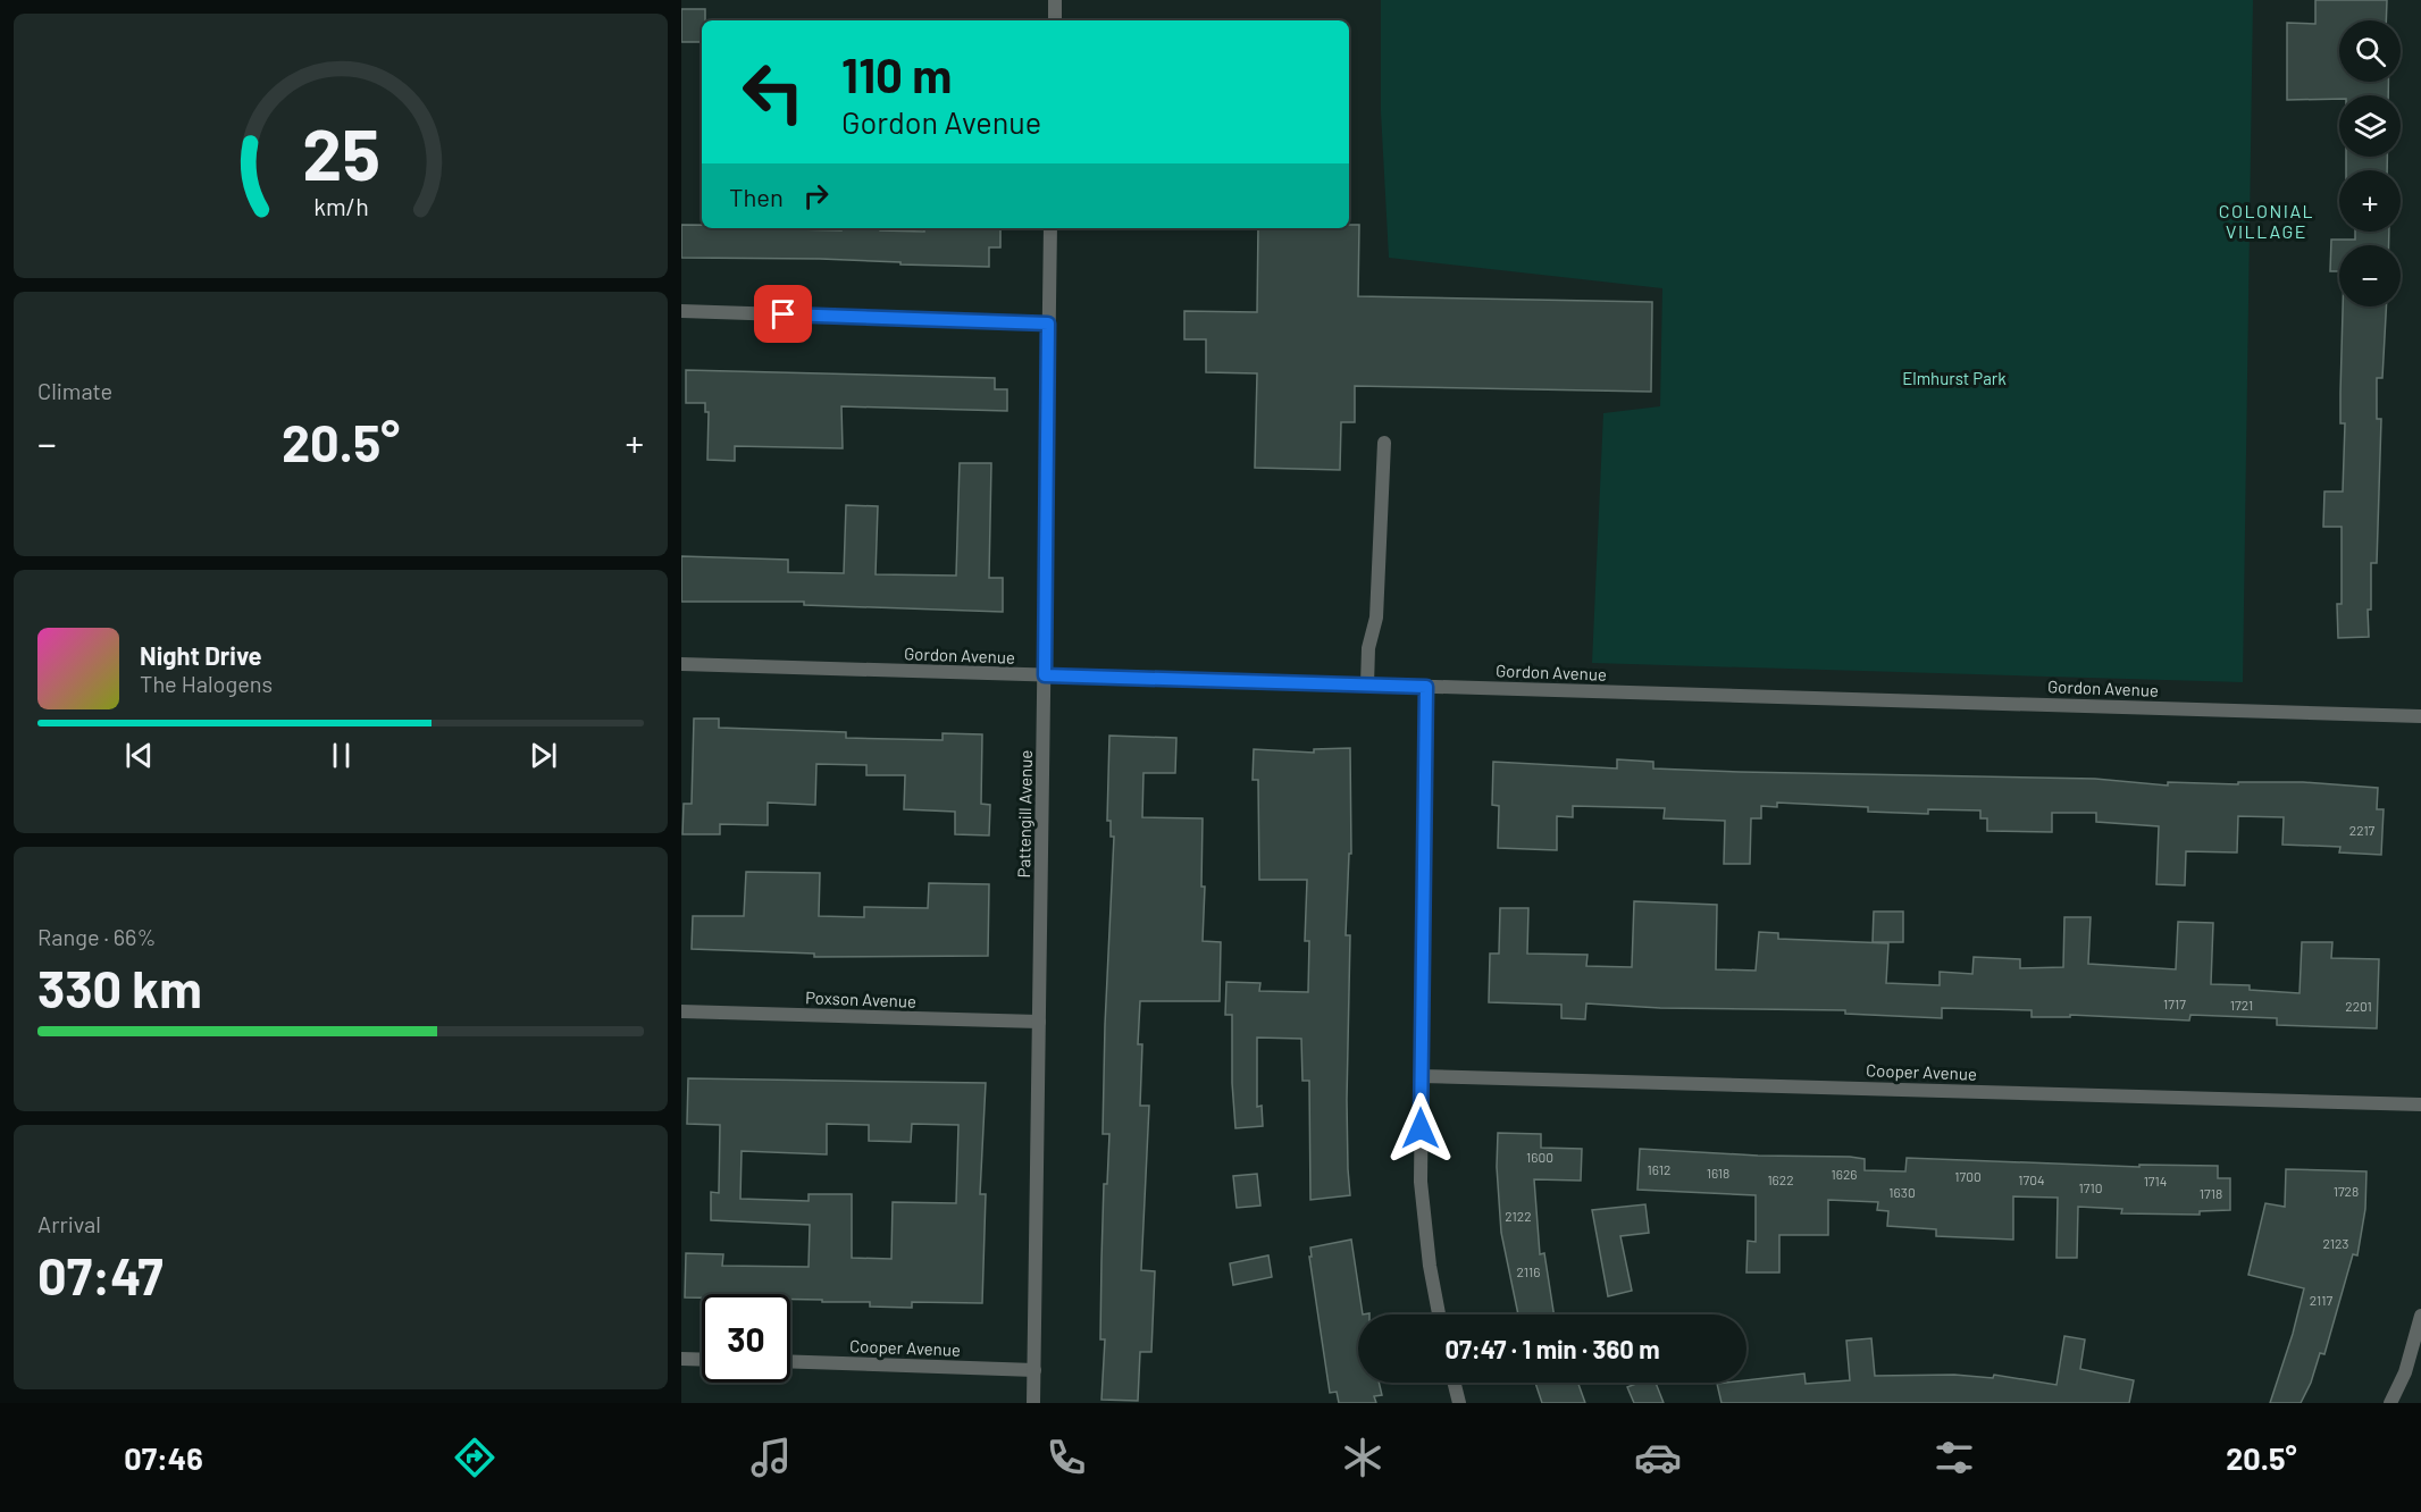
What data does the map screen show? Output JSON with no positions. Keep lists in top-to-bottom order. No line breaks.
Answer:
{"streets":{"street":["Gordon Avenue","Pattengill Avenue","Poxson Avenue","Cooper Avenue"]},"crossings":[["Gordon Avenue","Pattengill Avenue"],["Pattengill Avenue","Poxson Avenue"],["Pattengill Avenue","Cooper Avenue"]],"districts":["COLONIAL VILLAGE"],"parks":["Elmhurst Park"],"house_numbers":["2217","1717","1721","2201","1600","1612","1618","1626","1700","1622","1704","1714","1710","1728","1630","1718","2122","2123","2116","2117"],"page":{"map_buttons":["+","−"],"turn":["110 m","Gordon Avenue"],"then":"Then","tile":["Climate",["Range · 66%","330 km"],["Arrival","07:47"]],"heat":["−","20.5°","+"],"song":["Night Drive","The Halogens"],"limit":"30","trip":"07:47 · 1 min · 360 m","tabs":["07:46","20.5°"],"gauge":["25","km/h"]}}
